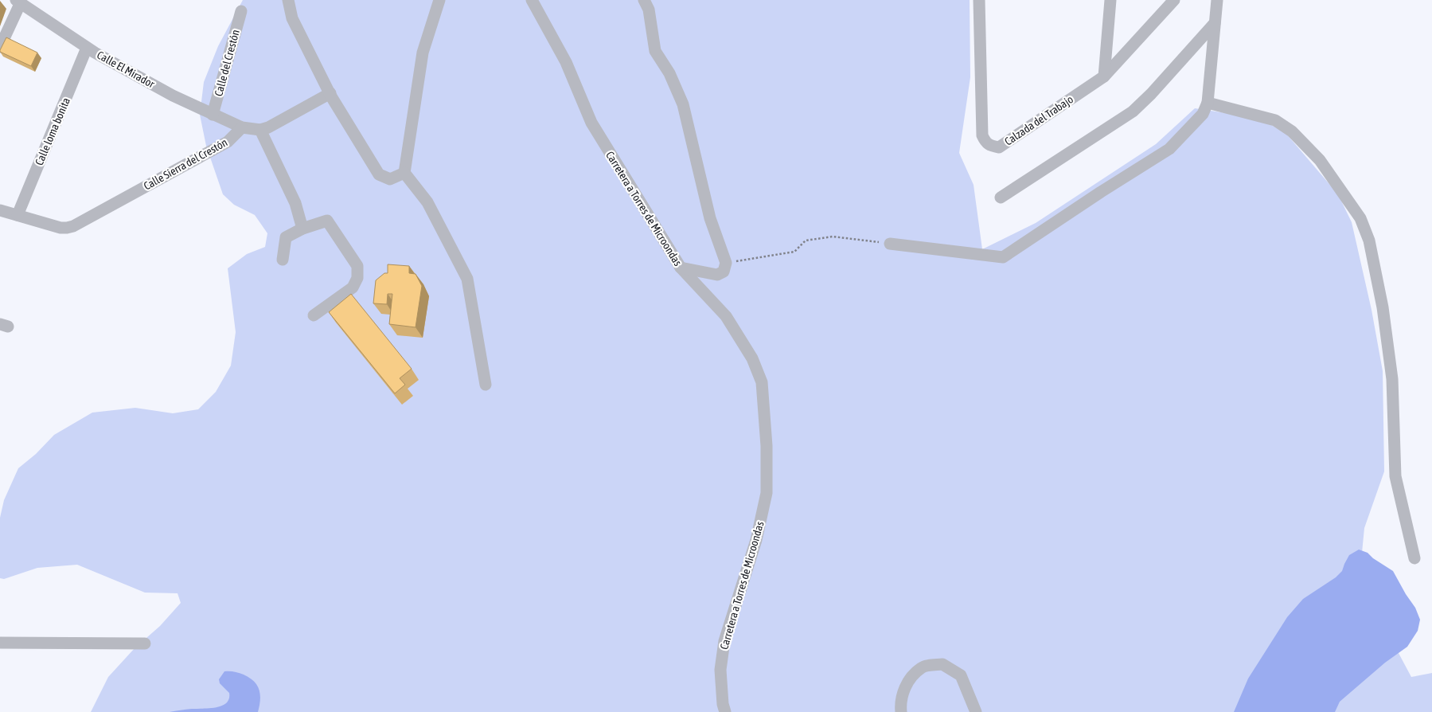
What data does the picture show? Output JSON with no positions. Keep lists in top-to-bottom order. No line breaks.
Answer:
{"streets":{"street":["Calle del Crestón","Calle El Mirador","Calzada del Trabajo","Calle loma bonita","Calle Sierra del Crestón","Carretera a Torres de Microondas"]},"crossings":[["Calle del Crestón","Calle El Mirador"],["Calle El Mirador","Calle loma bonita"],["Calle El Mirador","Calle Sierra del Crestón"],["Calle loma bonita","Calle Sierra del Crestón"]]}
